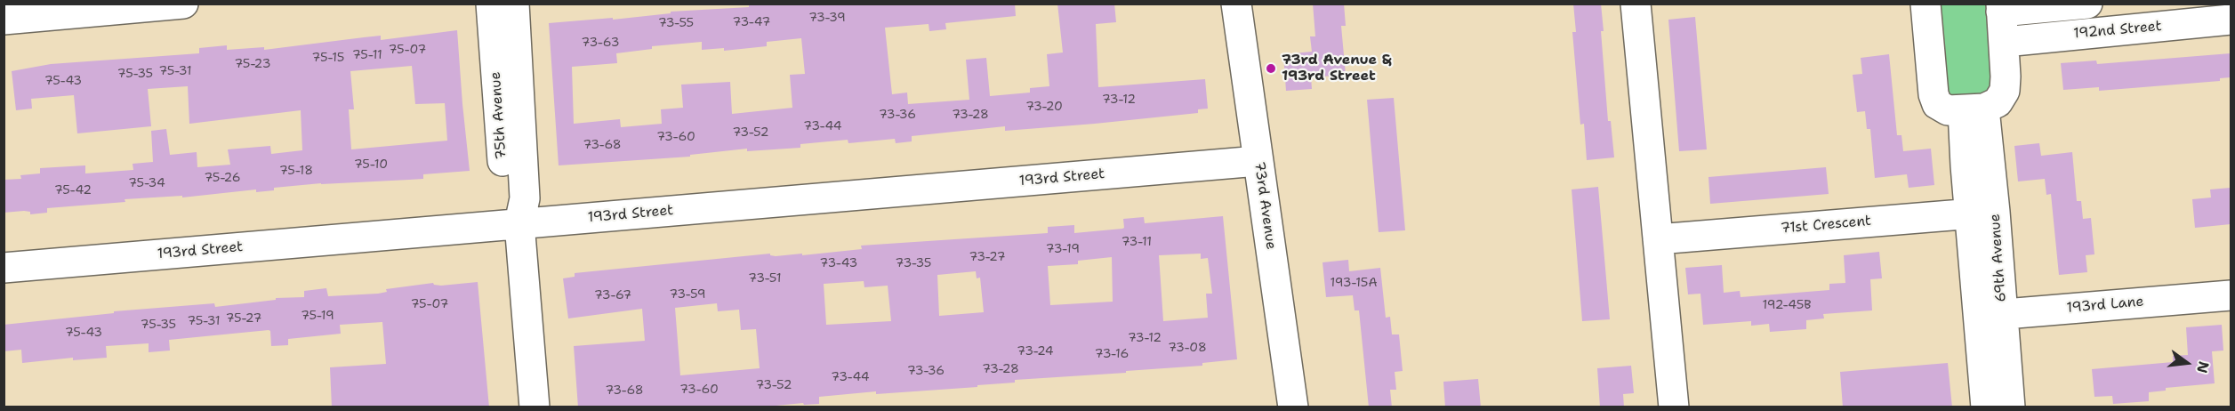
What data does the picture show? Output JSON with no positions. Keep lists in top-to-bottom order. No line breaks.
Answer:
{"streets":{"street":["192nd Street","75th Avenue","193rd Street","73rd Avenue","71st Crescent","69th Avenue","193rd Lane"]},"crossings":[["75th Avenue","193rd Street"],["193rd Street","73rd Avenue"],["71st Crescent","69th Avenue"],["69th Avenue","193rd Lane"]],"places":["73rd Avenue & 193rd Street"],"house_numbers":["73-39","73-47","73-55","73-63","75-07","75-11","75-15","75-23","75-31","75-35","75-43","73-12","73-20","73-36","73-28","73-44","73-52","73-60","73-68","75-10","75-18","75-26","75-34","75-42","73-11","73-19","73-27","73-43","73-35","73-51","193-15A","73-59","73-67","75-07","192-45B","75-19","75-27","75-31","75-35","75-43","73-12","73-08","73-24","73-16","73-28","73-36","73-44","73-52","73-60","73-68"],"north":"right"}
